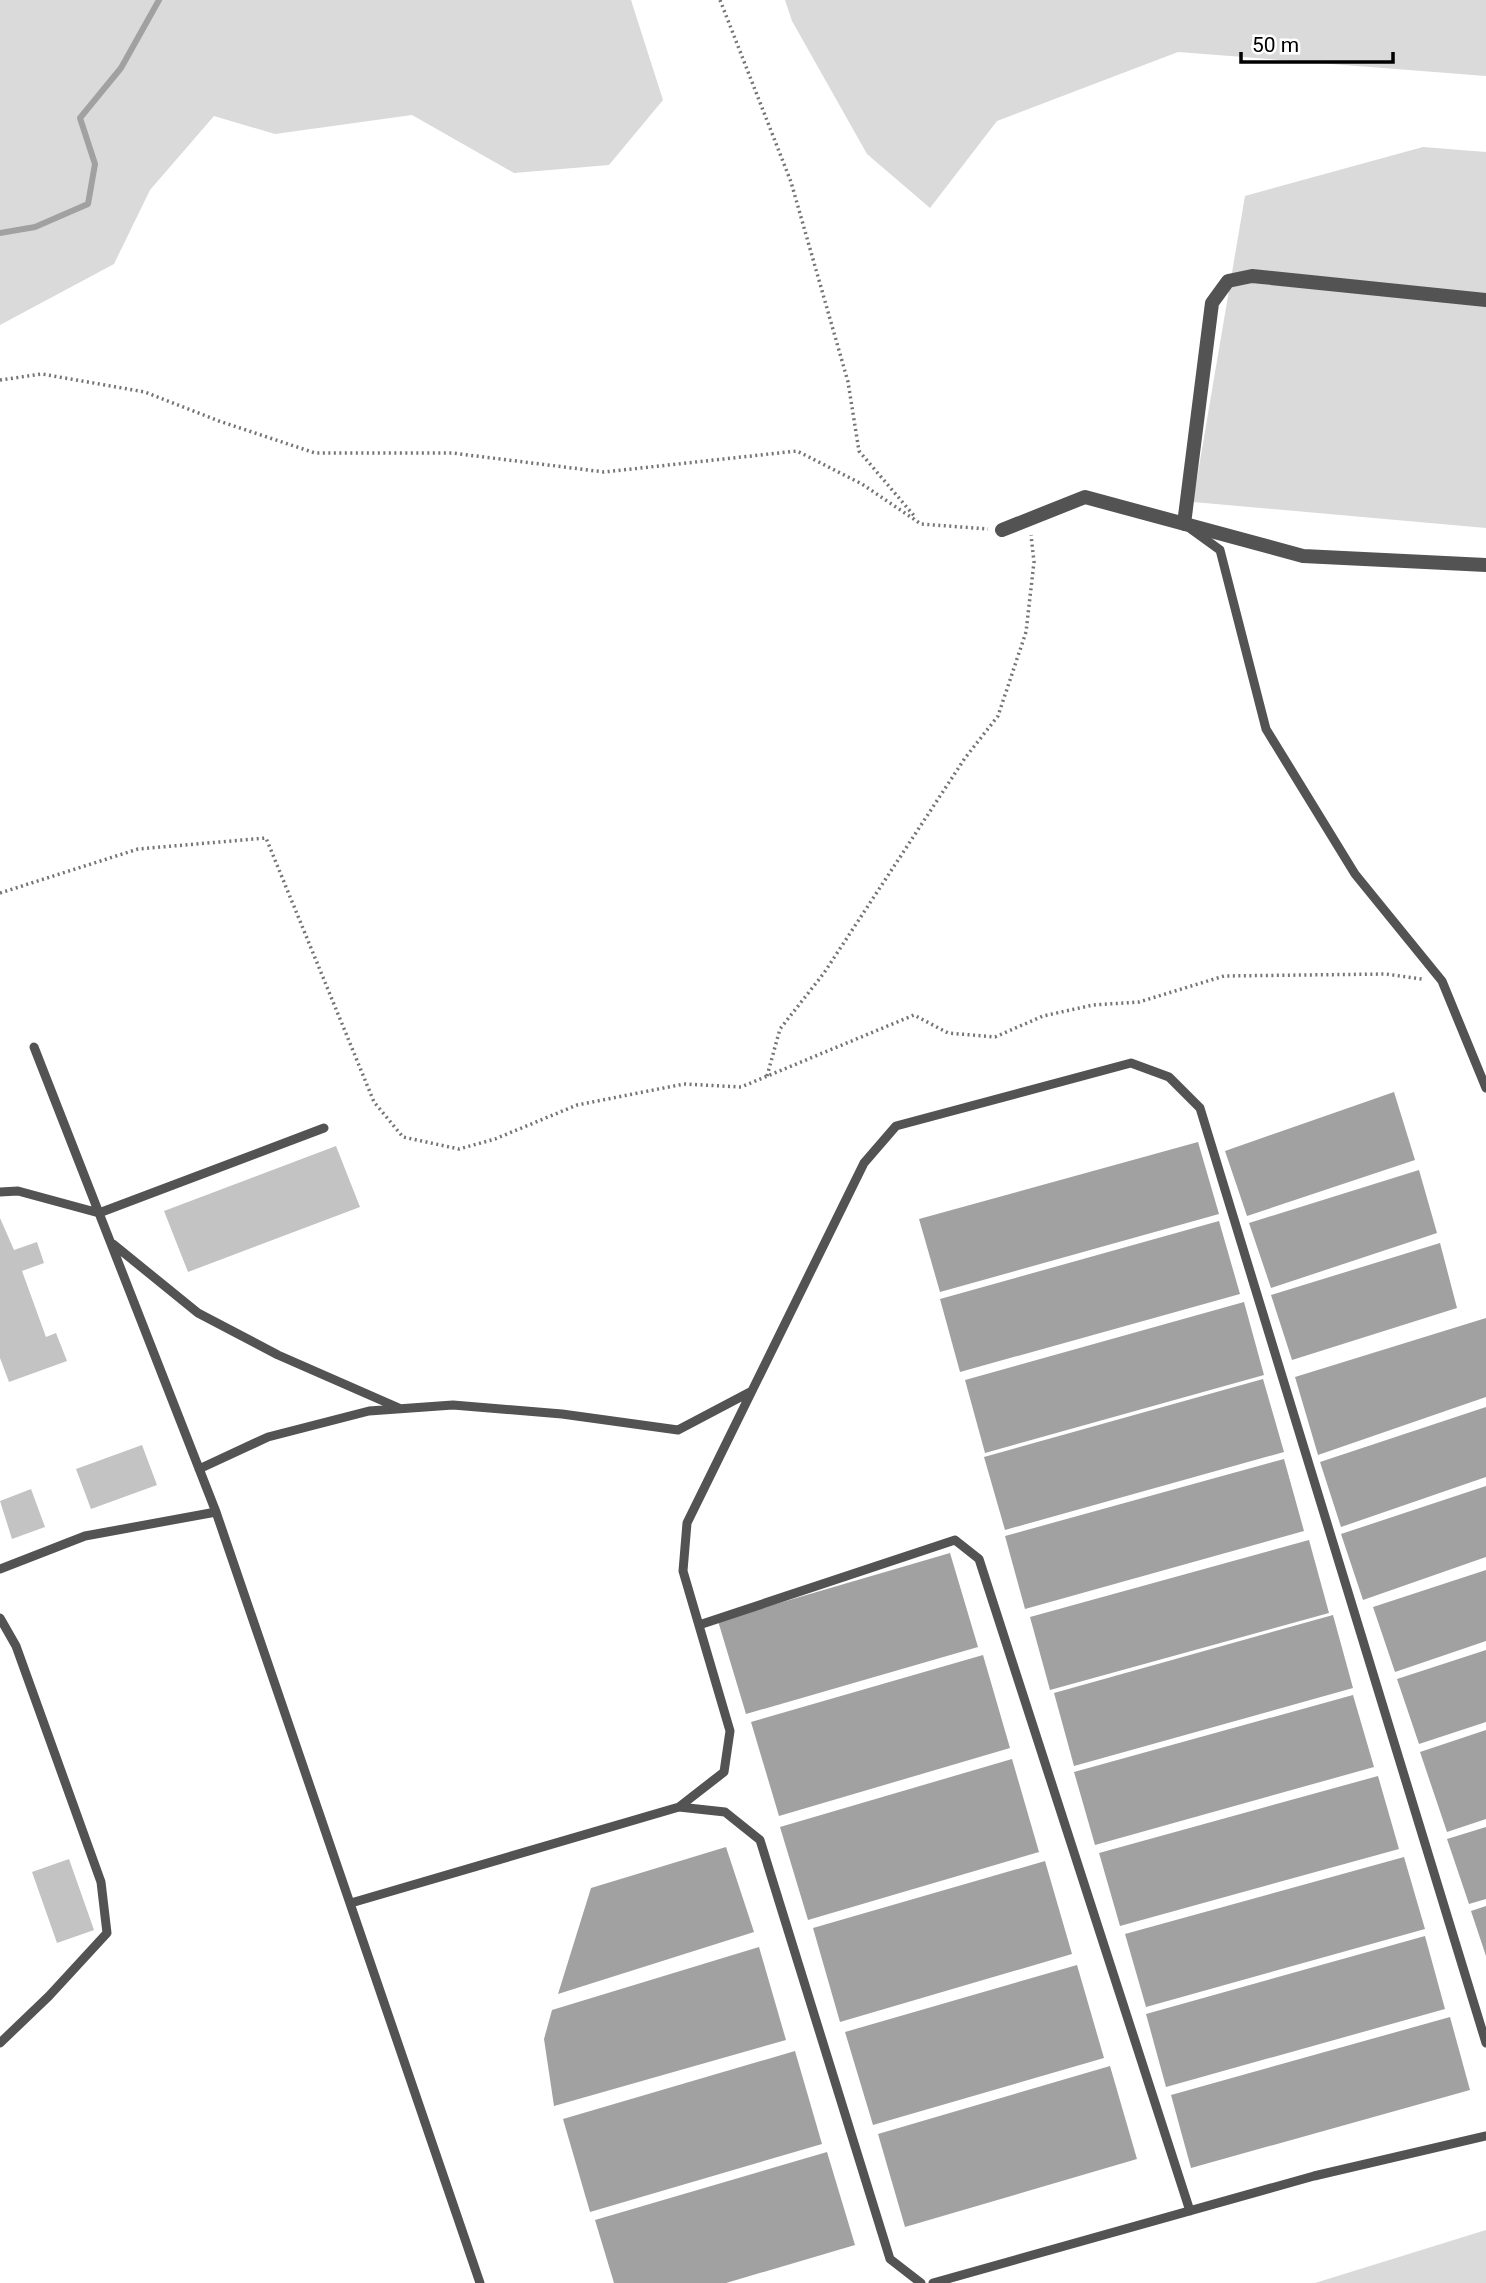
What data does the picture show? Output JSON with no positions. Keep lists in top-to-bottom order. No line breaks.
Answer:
{"scale_bar":"50 m"}
